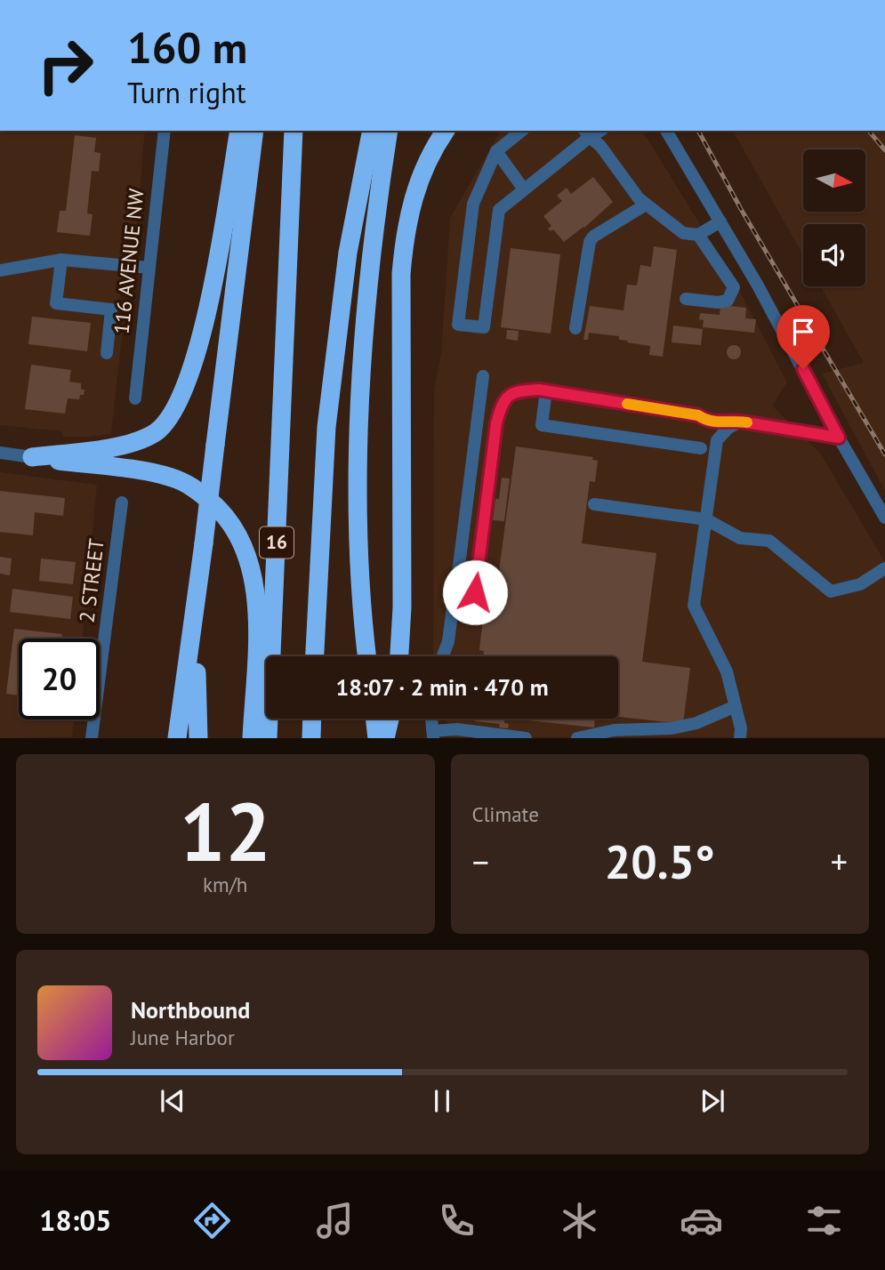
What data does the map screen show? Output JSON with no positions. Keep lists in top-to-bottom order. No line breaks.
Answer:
{"streets":{"highway":["16"],"street":["116 AVENUE NW","2 STREET"]},"north":"right","page":{"turn":["160 m","Turn right"],"limit":"20","trip":"18:07 · 2 min · 470 m","tile":[["12","km/h"],"Climate"],"heat":["−","20.5°","+"],"song":["Northbound","June Harbor"],"tabs":"18:05"}}
